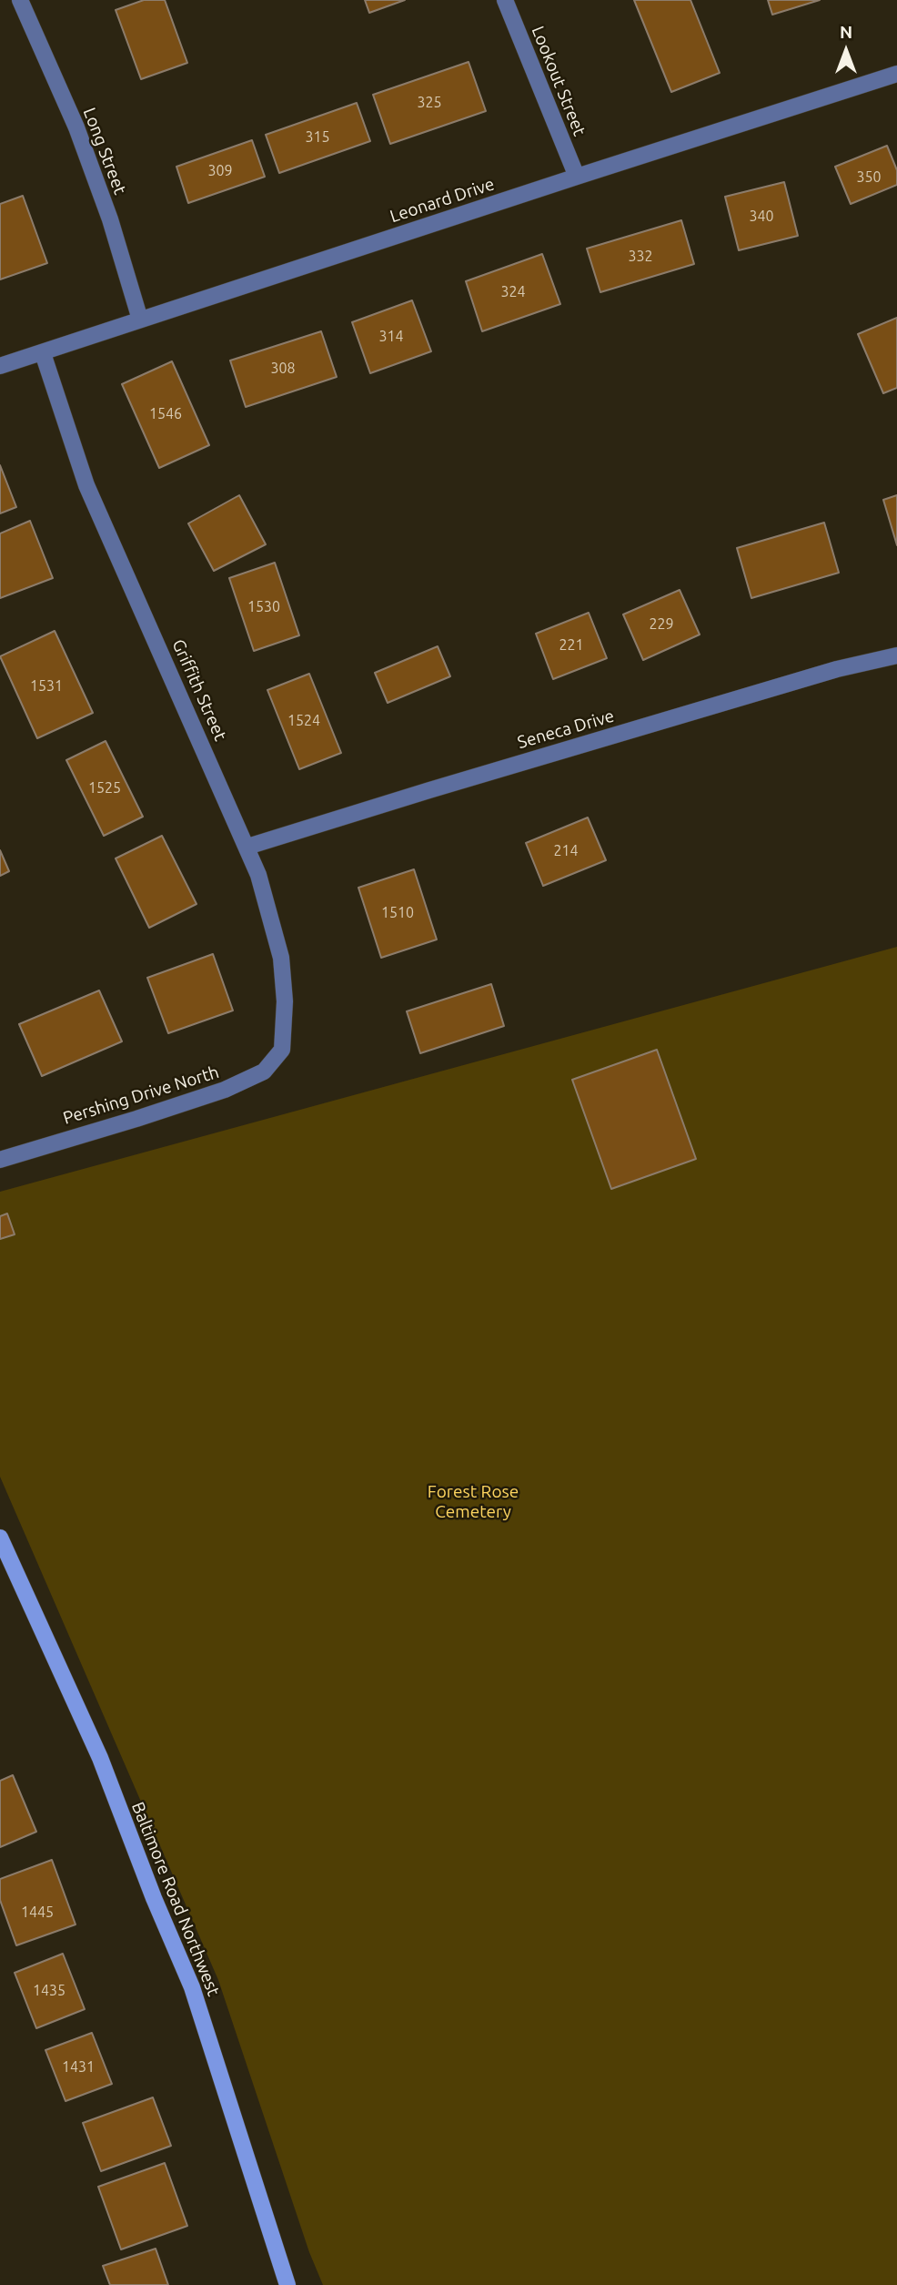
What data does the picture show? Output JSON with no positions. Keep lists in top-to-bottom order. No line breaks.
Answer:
{"streets":{"main road":["Baltimore Road Northwest"],"street":["Lookout Street","Long Street","Leonard Drive","Griffith Street","Seneca Drive","Pershing Drive North"]},"crossings":[["Lookout Street","Leonard Drive"],["Long Street","Leonard Drive"],["Leonard Drive","Griffith Street"],["Griffith Street","Seneca Drive"],["Griffith Street","Pershing Drive North"]],"parks":["Forest Rose Cemetery"],"house_numbers":["325","315","309","350","340","332","324","314","308","1546","1530","229","221","1531","1524","1525","214","1510","1445","1435","1431"],"north":"top"}
